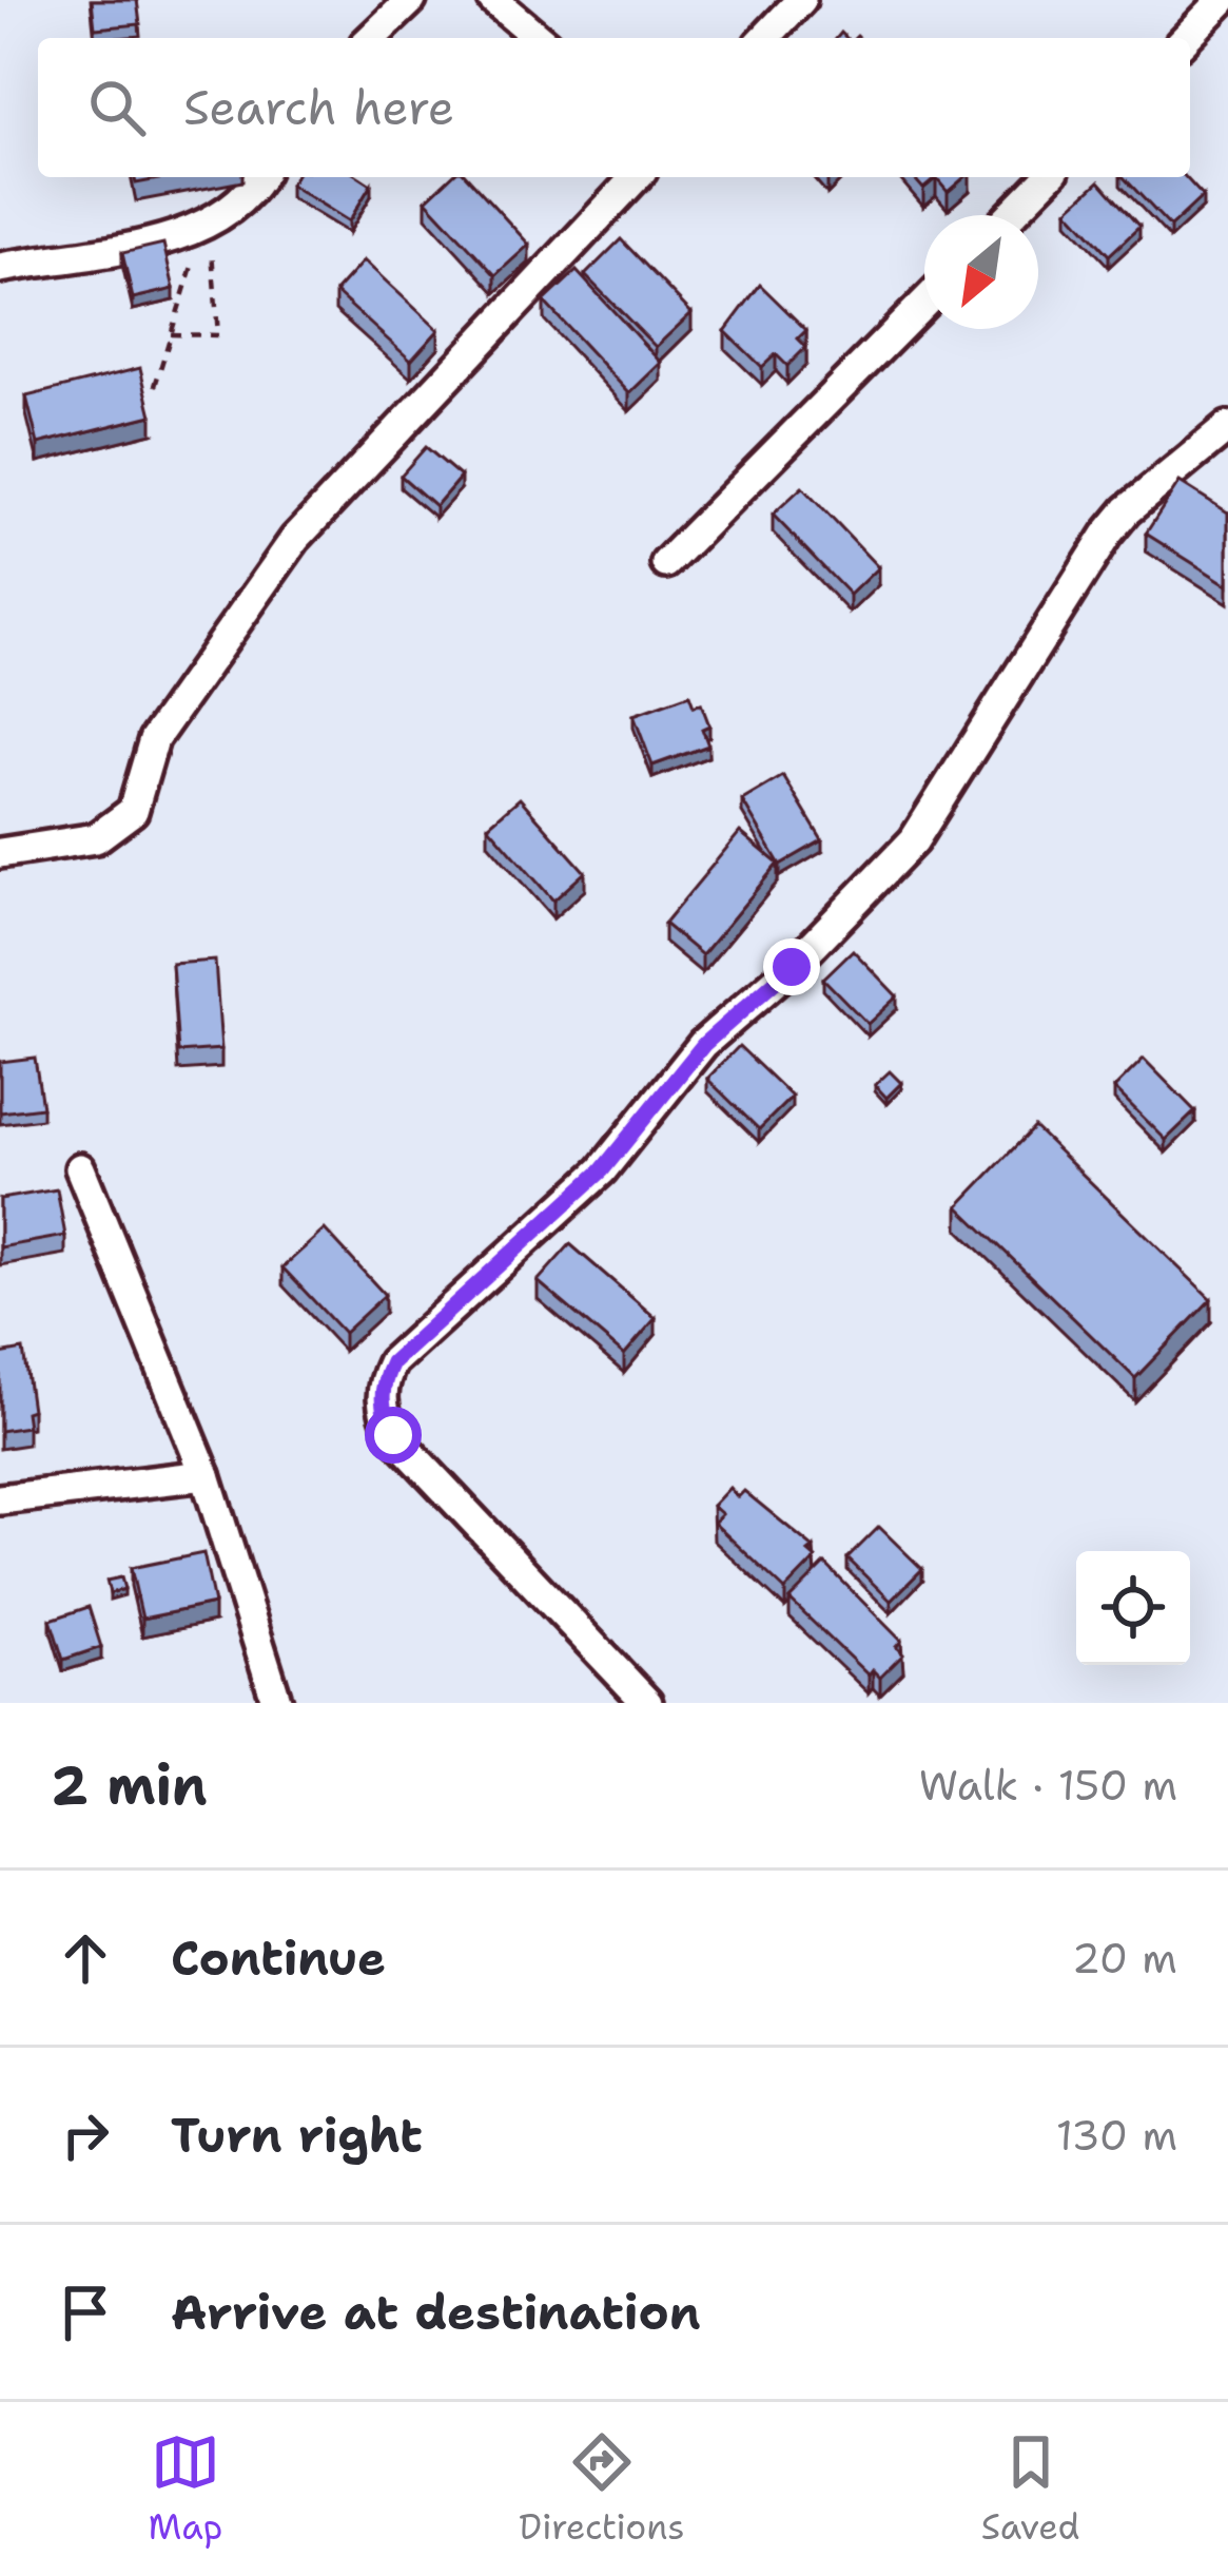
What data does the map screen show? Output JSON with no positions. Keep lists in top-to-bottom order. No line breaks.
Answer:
{"north":"bottom left","page":{"search":"Search here","heading":["2 min","Walk · 150 m"],"list":[["Continue","20 m"],["Turn right","130 m"],"Arrive at destination"],"nav":["Map","Directions","Saved"]}}
